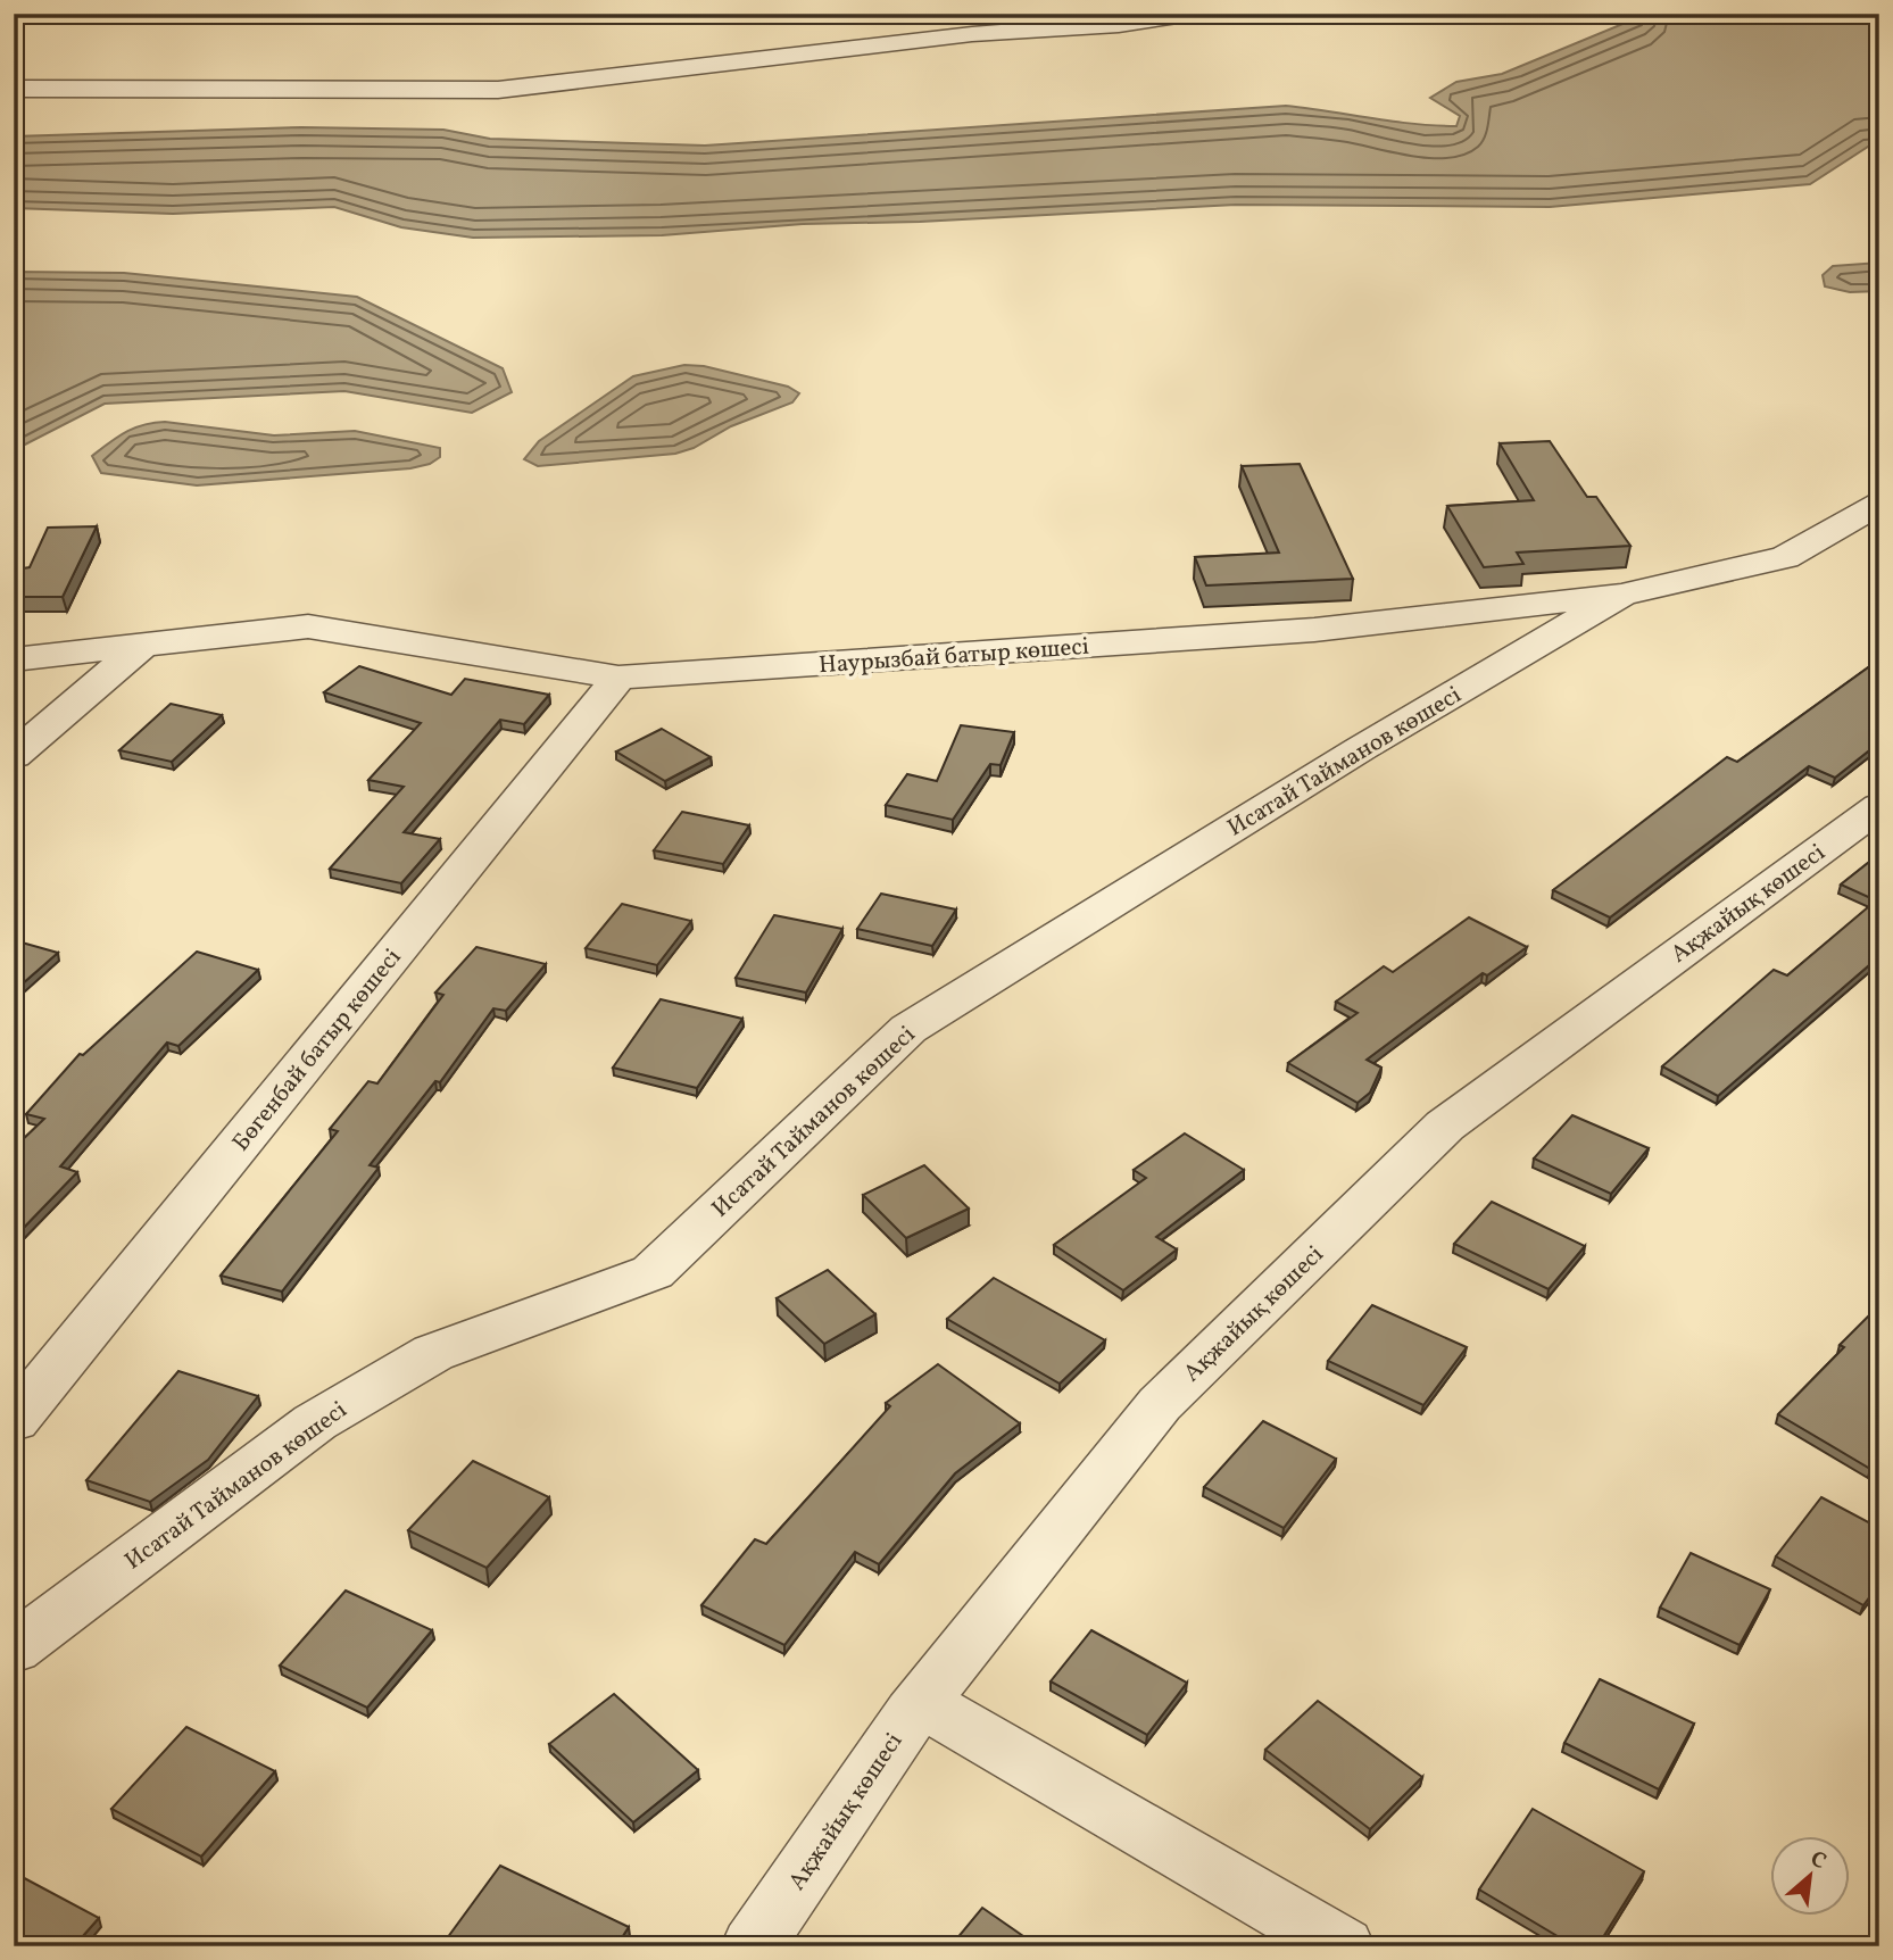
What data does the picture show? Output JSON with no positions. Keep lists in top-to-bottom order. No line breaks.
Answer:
{"streets":{"street":["Наурызбай батыр көшесі","Исатай Тайманов көшесі","Ақжайық көшесі","Бөгенбай батыр көшесі"]},"crossings":[["Наурызбай батыр көшесі","Исатай Тайманов көшесі"],["Наурызбай батыр көшесі","Бөгенбай батыр көшесі"]],"north":"top right"}
